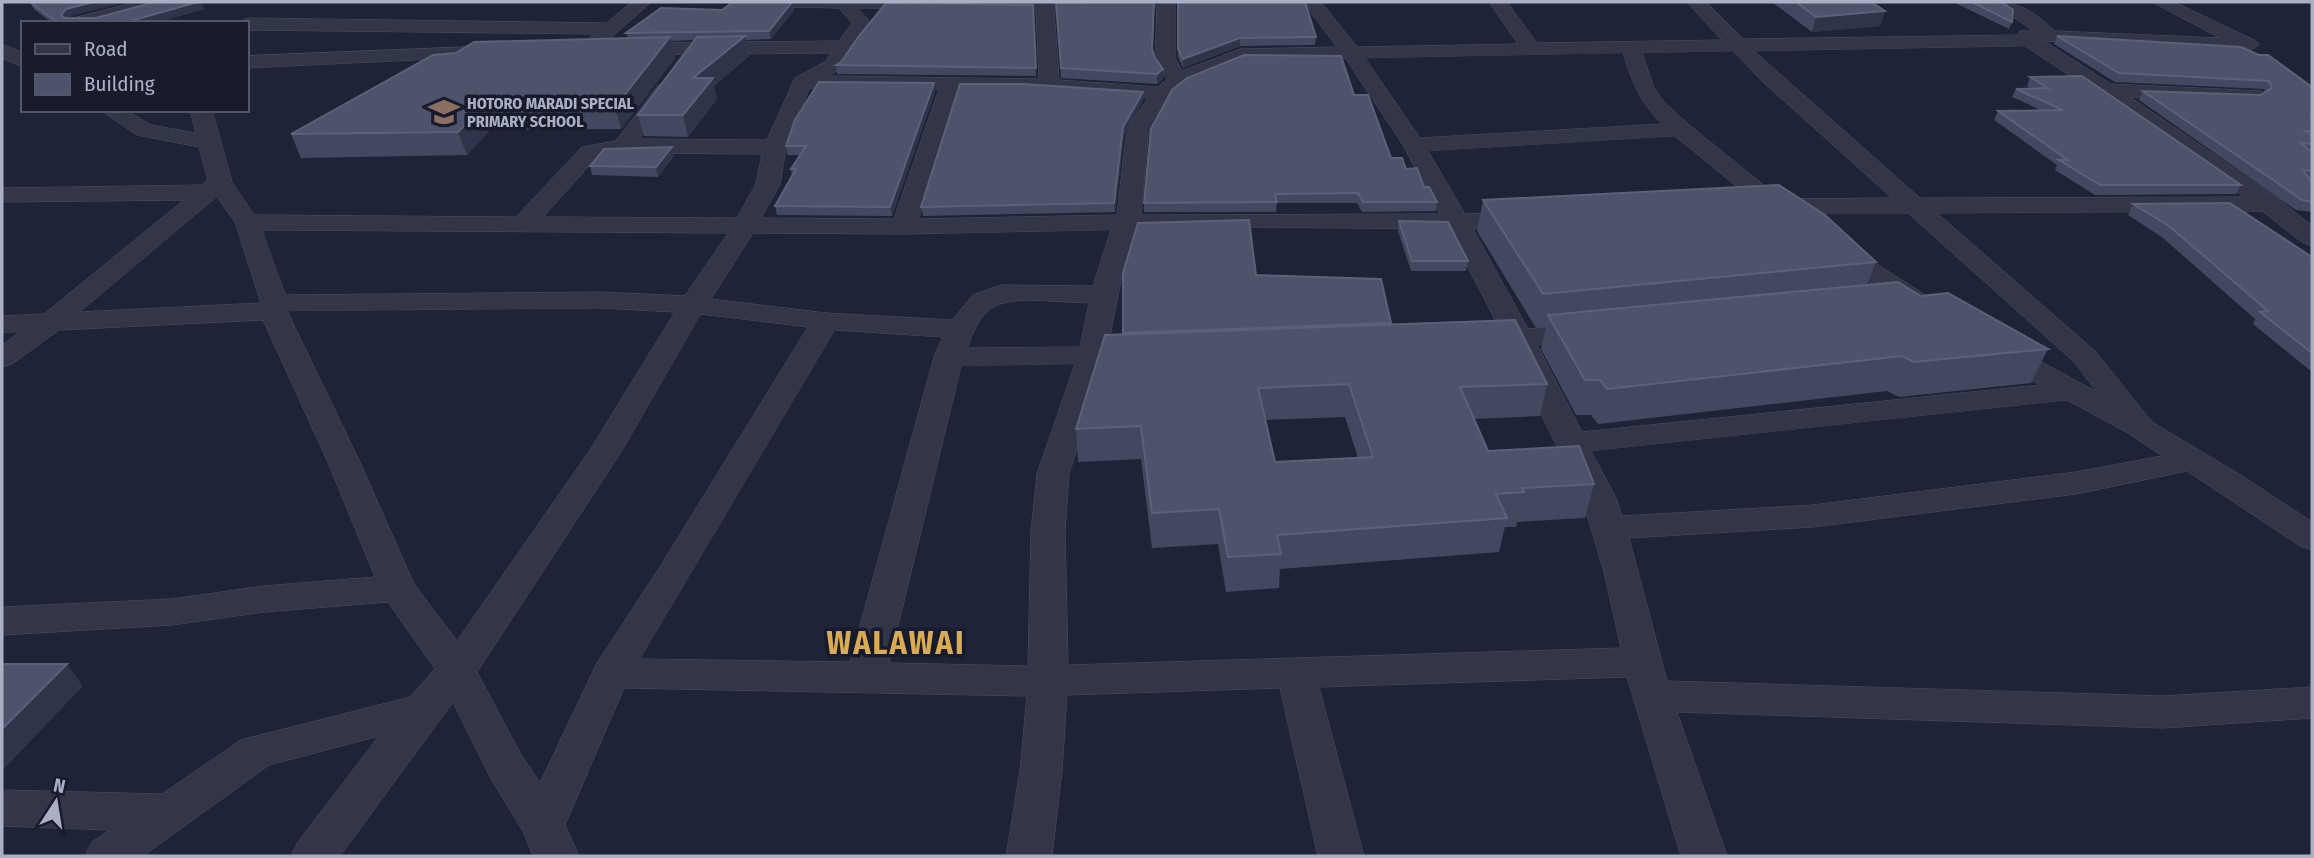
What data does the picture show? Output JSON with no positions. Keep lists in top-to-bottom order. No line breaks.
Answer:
{"districts":["WALAWAI"],"places":{"school or university":["HOTORO MARADI SPECIAL PRIMARY SCHOOL"]},"legend":["Road","Building"],"north":"top"}
